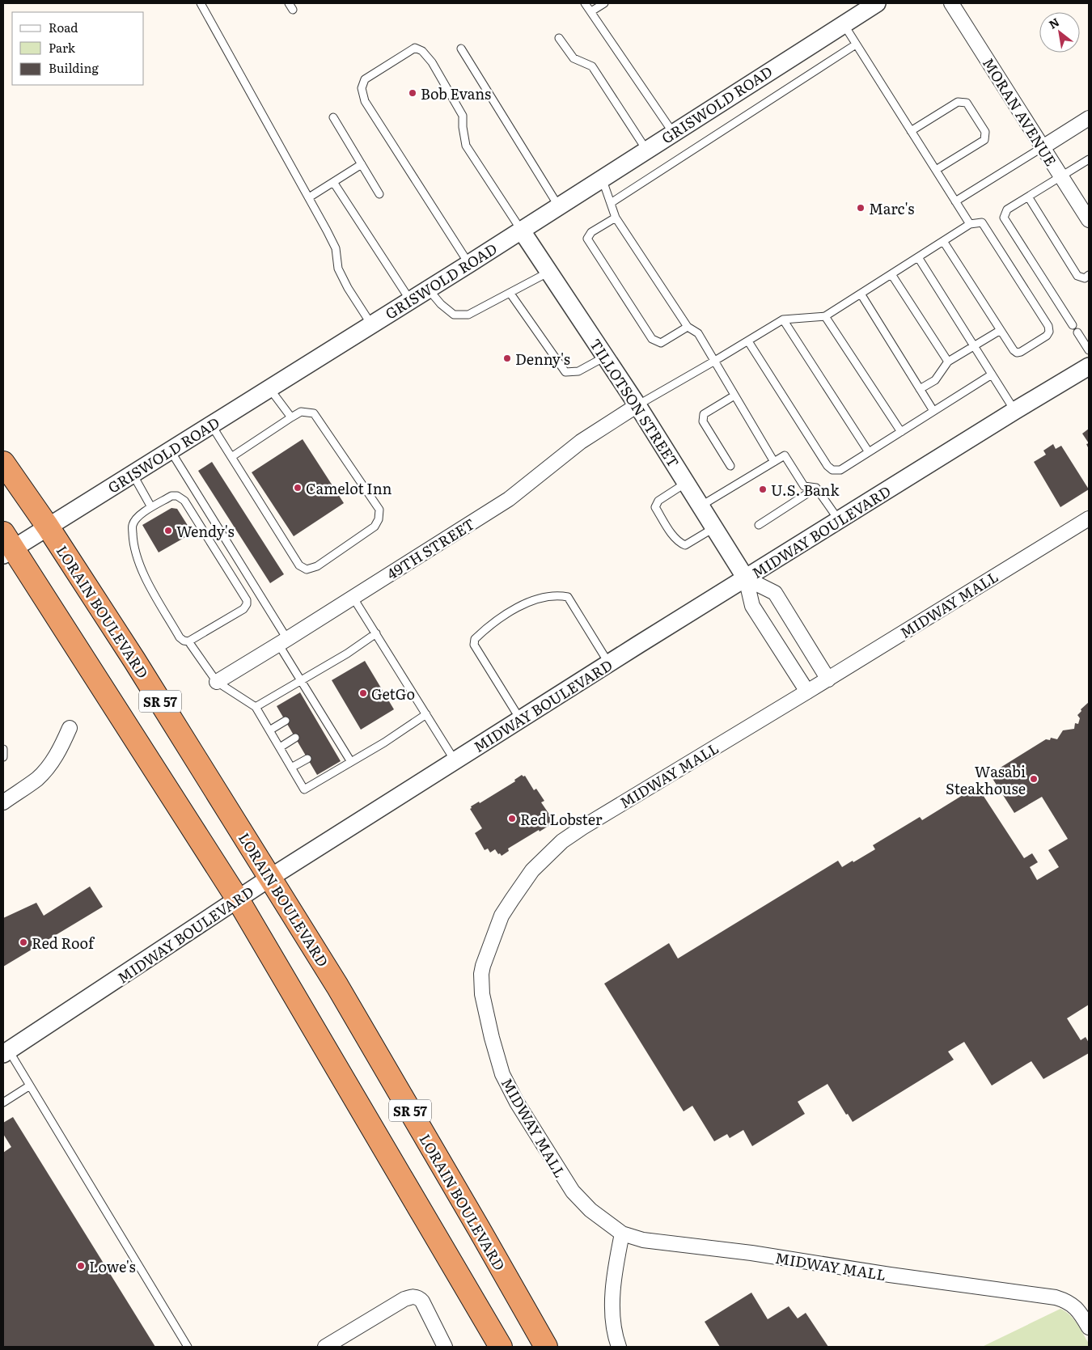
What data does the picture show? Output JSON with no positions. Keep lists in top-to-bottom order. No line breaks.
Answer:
{"streets":{"highway":["LORAIN BOULEVARD","SR 57"],"street":["GRISWOLD ROAD","MORAN AVENUE","TILLOTSON STREET","MIDWAY BOULEVARD","49TH STREET","MIDWAY MALL"]},"crossings":[["GRISWOLD ROAD","TILLOTSON STREET"],["GRISWOLD ROAD","LORAIN BOULEVARD"],["GRISWOLD ROAD","SR 57"],["TILLOTSON STREET","MIDWAY BOULEVARD"],["TILLOTSON STREET","49TH STREET"],["TILLOTSON STREET","MIDWAY MALL"],["MIDWAY BOULEVARD","LORAIN BOULEVARD"],["MIDWAY BOULEVARD","SR 57"]],"places":["Bob Evans","Marc's","Denny's","Camelot Inn","U.S. Bank","Wendy's","GetGo","Wasabi Steakhouse","Red Lobster","Red Roof","Lowe's"],"legend":["Road","Park","Building"],"north":"top left"}
